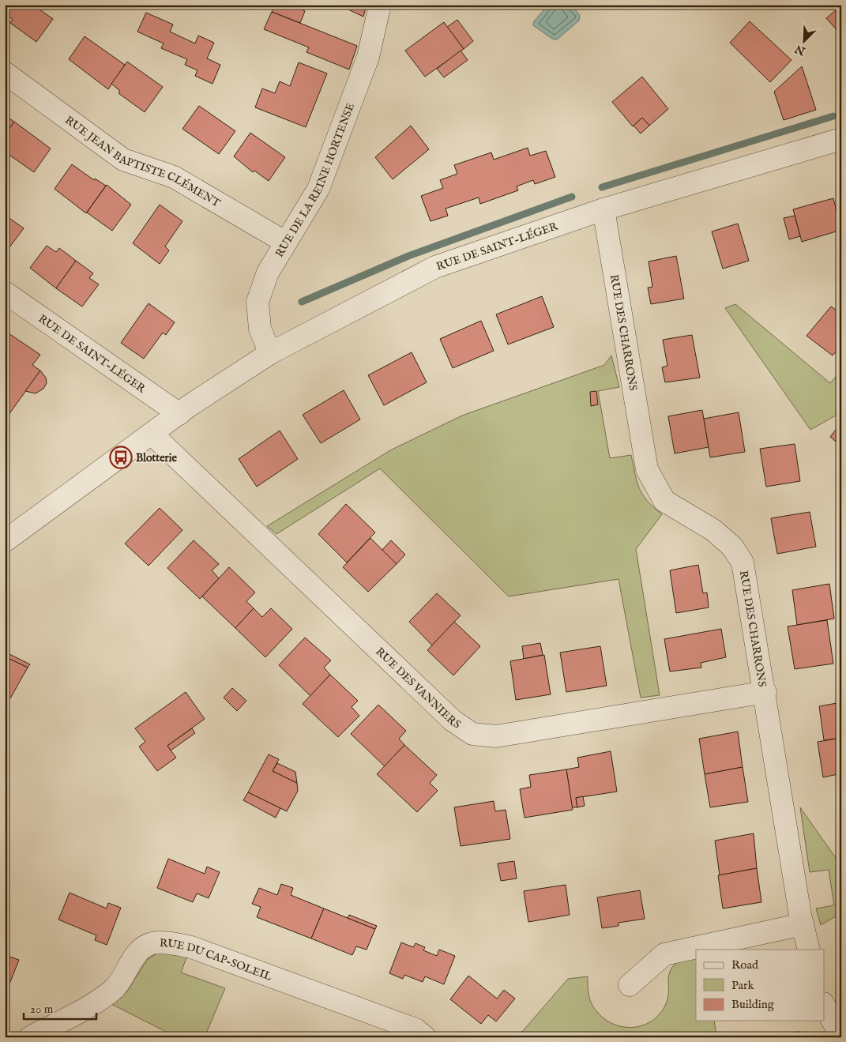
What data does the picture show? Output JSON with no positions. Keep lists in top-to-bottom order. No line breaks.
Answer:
{"streets":{"street":["RUE JEAN BAPTISTE CLÉMENT","RUE DE LA REINE HORTENSE","RUE DE SAINT-LÉGER","RUE DES CHARRONS","RUE DES VANNIERS","RUE DU CAP-SOLEIL"]},"crossings":[["RUE JEAN BAPTISTE CLÉMENT","RUE DE LA REINE HORTENSE"],["RUE DE LA REINE HORTENSE","RUE DE SAINT-LÉGER"],["RUE DE SAINT-LÉGER","RUE DES CHARRONS"],["RUE DE SAINT-LÉGER","RUE DES VANNIERS"],["RUE DES CHARRONS","RUE DES VANNIERS"]],"places":{"bus stop":["Blotterie"]},"legend":["Road","Park","Building"],"scale_bar":"20 m","north":"bottom left"}
